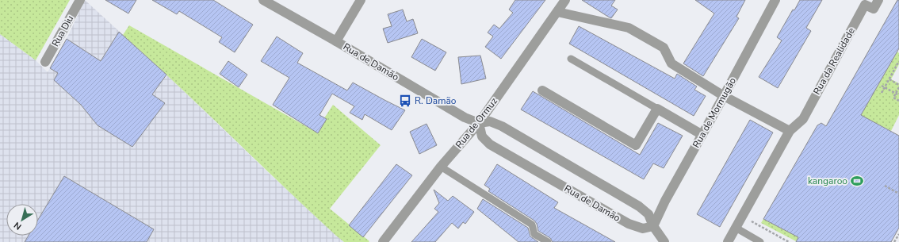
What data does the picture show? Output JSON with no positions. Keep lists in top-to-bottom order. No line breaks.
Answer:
{"streets":{"street":["Rua Diu","Rua da Realidade","Rua de Damão","Rua de Mormugão","Rua de Ormuz"]},"crossings":[["Rua de Damão","Rua de Mormugão"],["Rua de Damão","Rua de Ormuz"]],"places":{"bus stop":["R. Damão"],"sports":["kangaroo"]},"north":"bottom left"}
